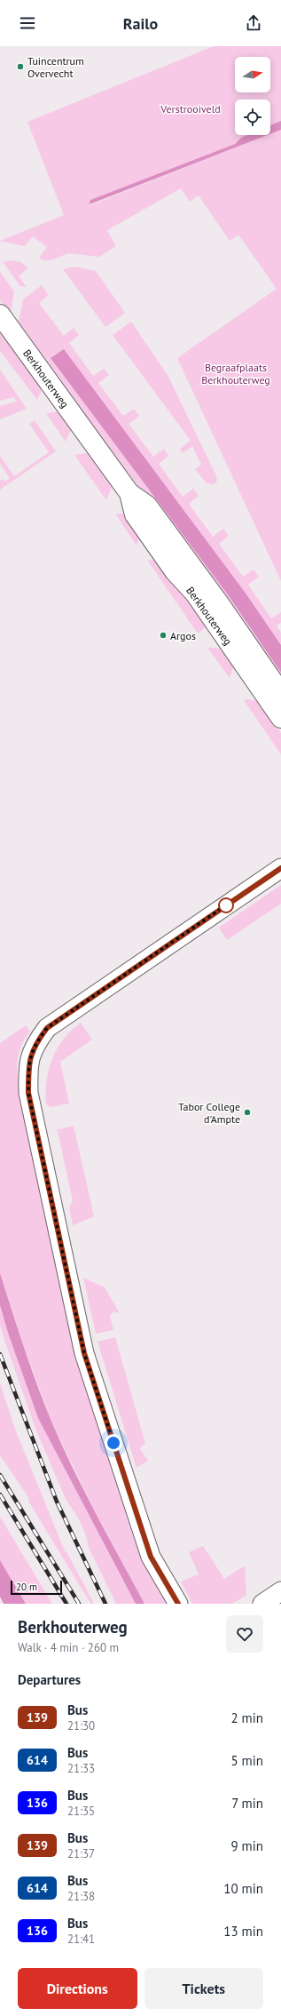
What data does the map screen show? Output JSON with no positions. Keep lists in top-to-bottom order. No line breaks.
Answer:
{"streets":{"main road":["Berkhouterweg"]},"parks":["Verstrooiveld","Begraafplaats Berkhouterweg"],"places":["Tuincentrum Overvecht","Argos","Tabor College d'Ampte"],"lines":["bus line 139"],"scale_bar":"20 m","north":"right","page":{"header":"Railo","scale":"20 m","heading":[["Berkhouterweg","Walk · 4 min · 260 m"],"Departures"],"list":[{"mark":"139","name":"Bus","note":"21:30","value":"2 min"},{"mark":"614","name":"Bus","note":"21:33","value":"5 min"},{"mark":"136","name":"Bus","note":"21:35","value":"7 min"},{"mark":"139","name":"Bus","note":"21:37","value":"9 min"},{"mark":"614","name":"Bus","note":"21:38","value":"10 min"},{"mark":"136","name":"Bus","note":"21:41","value":"13 min"}],"buttons":["Directions","Tickets"]}}
